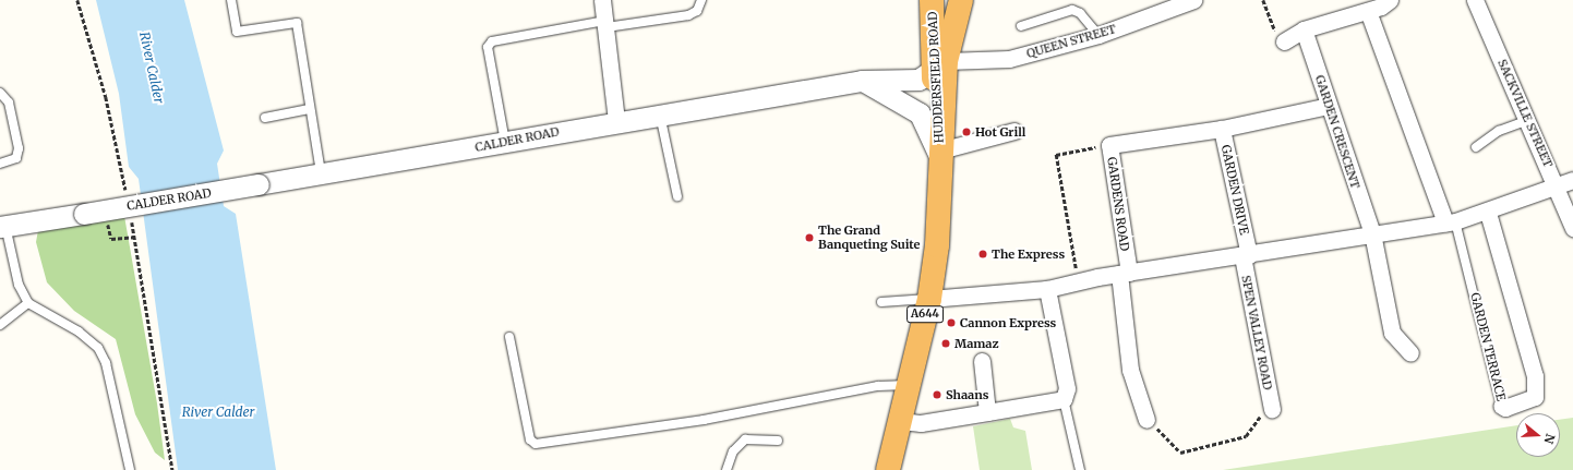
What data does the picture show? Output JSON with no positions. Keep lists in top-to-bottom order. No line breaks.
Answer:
{"streets":{"highway":["HUDDERSFIELD ROAD","A644"],"street":["QUEEN STREET","SACKVILLE STREET","GARDEN CRESCENT","CALDER ROAD","GARDEN DRIVE","GARDENS ROAD","SPEN VALLEY ROAD","GARDEN TERRACE"]},"crossings":[["QUEEN STREET","HUDDERSFIELD ROAD"],["QUEEN STREET","CALDER ROAD"],["HUDDERSFIELD ROAD","CALDER ROAD"],["GARDEN CRESCENT","GARDEN DRIVE"],["GARDEN DRIVE","GARDENS ROAD"],["GARDEN DRIVE","SPEN VALLEY ROAD"]],"water":["River Calder"],"places":["Hot Grill","The Grand Banqueting Suite","The Express","Cannon Express","Mamaz","Shaans"],"north":"right"}
